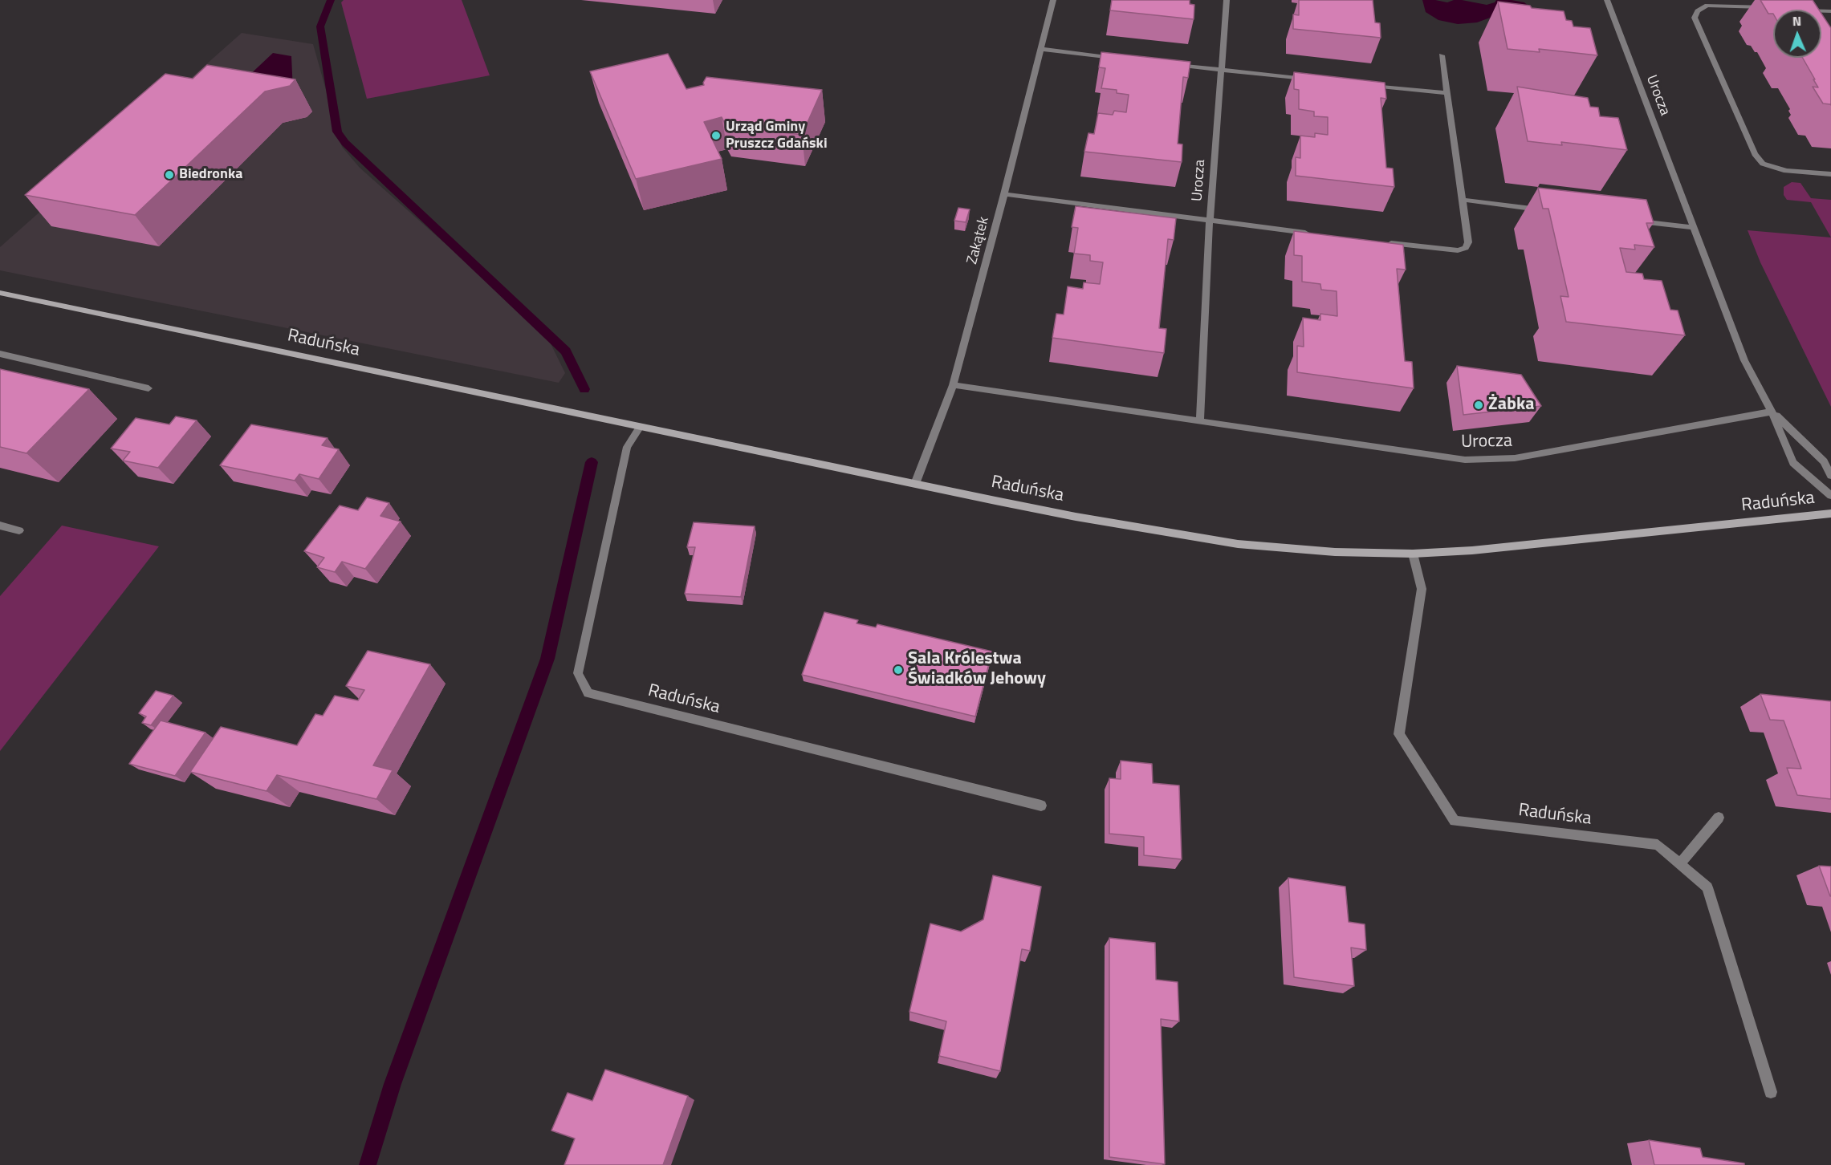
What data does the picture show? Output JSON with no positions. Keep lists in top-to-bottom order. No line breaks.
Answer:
{"streets":{"street":["Urocza","Zakątek","Raduńska"]},"crossings":[["Urocza","Zakątek"],["Zakątek","Raduńska"]],"places":["Urząd Gminy Pruszcz Gdański","Biedronka","Żabka","Sala Królestwa Świadków Jehowy"],"north":"top"}
